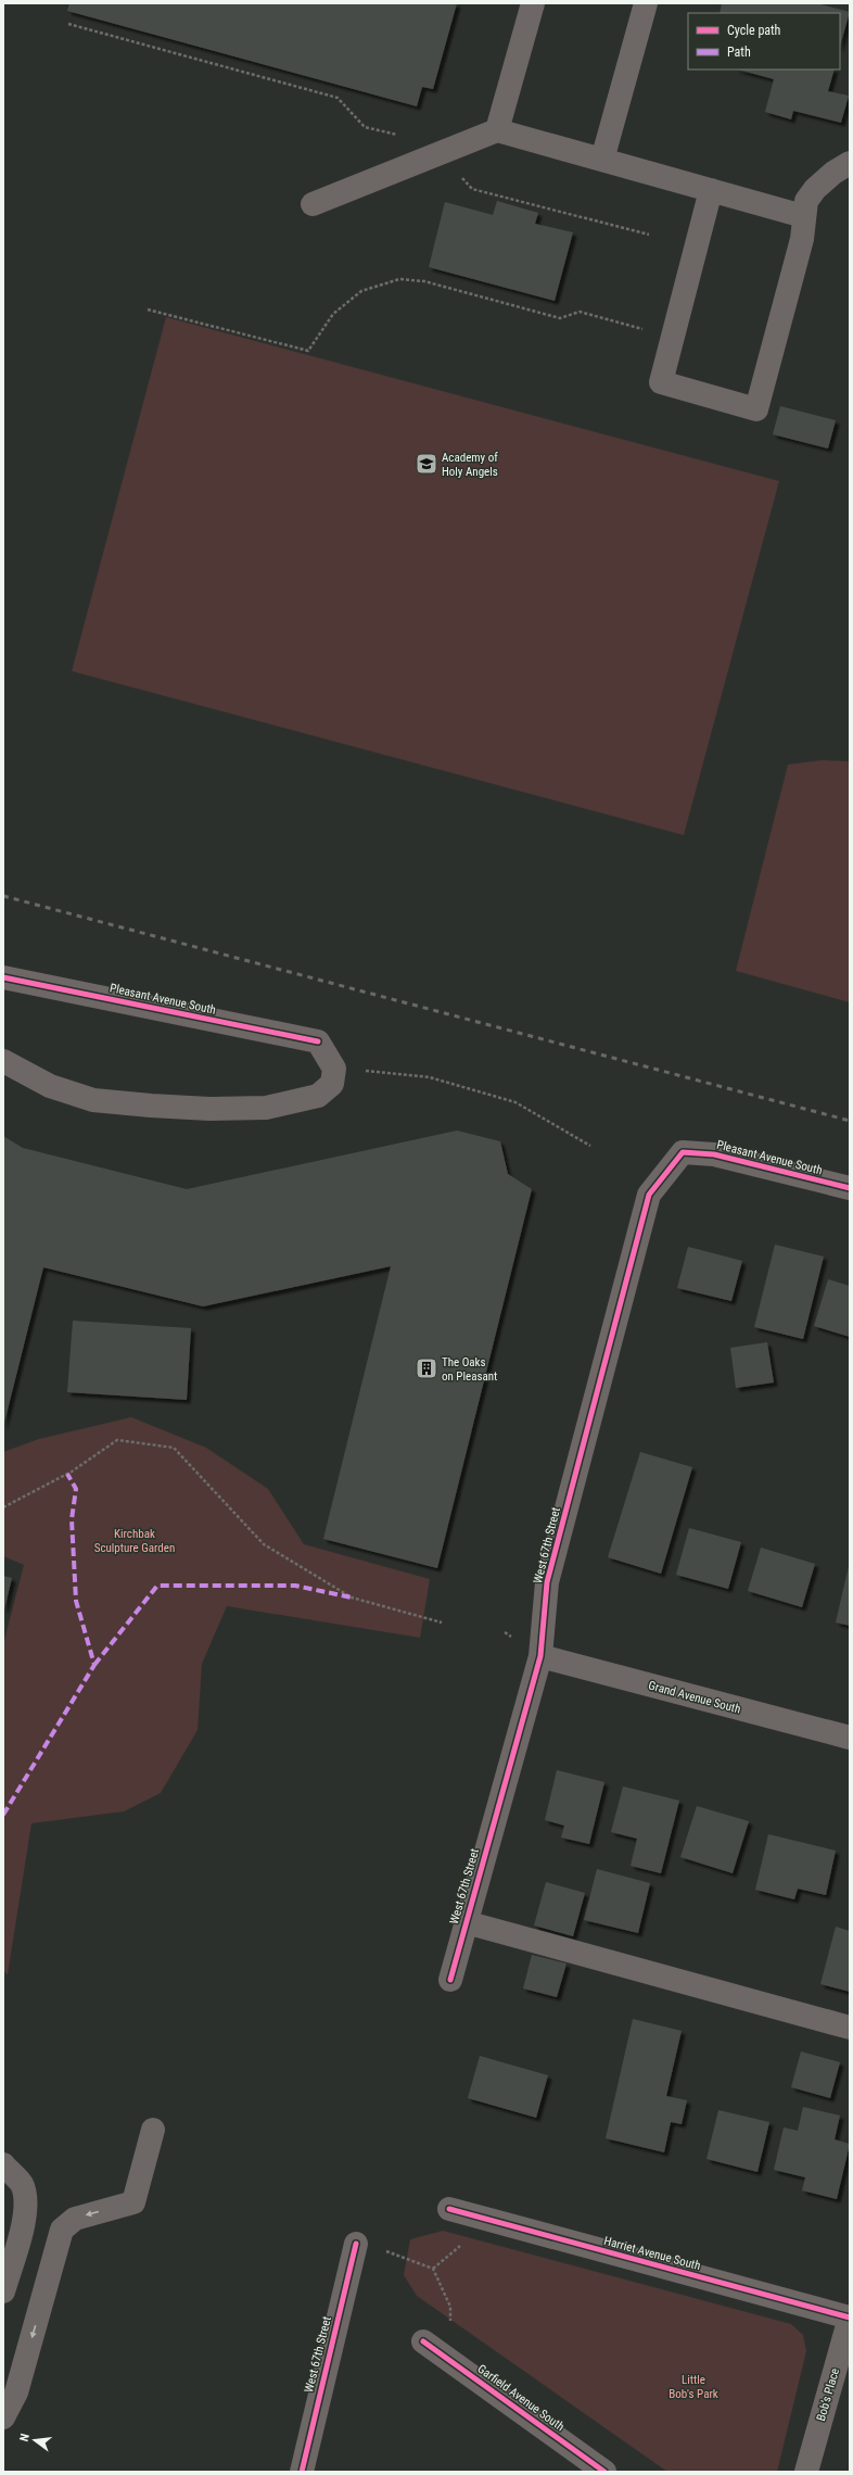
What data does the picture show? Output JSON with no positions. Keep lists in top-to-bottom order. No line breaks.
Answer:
{"streets":{"street":["Pleasant Avenue South","West 67th Street","Grand Avenue South","Harriet Avenue South","Bob's Place","Garfield Avenue South"]},"crossings":[["Pleasant Avenue South","West 67th Street"],["West 67th Street","Grand Avenue South"],["Harriet Avenue South","Bob's Place"]],"parks":["Kirchbak Sculpture Garden","Little Bob's Park"],"places":{"school or university":["Academy of Holy Angels"],"building":["The Oaks on Pleasant"]},"legend":["Cycle path","Path"],"north":"left"}
